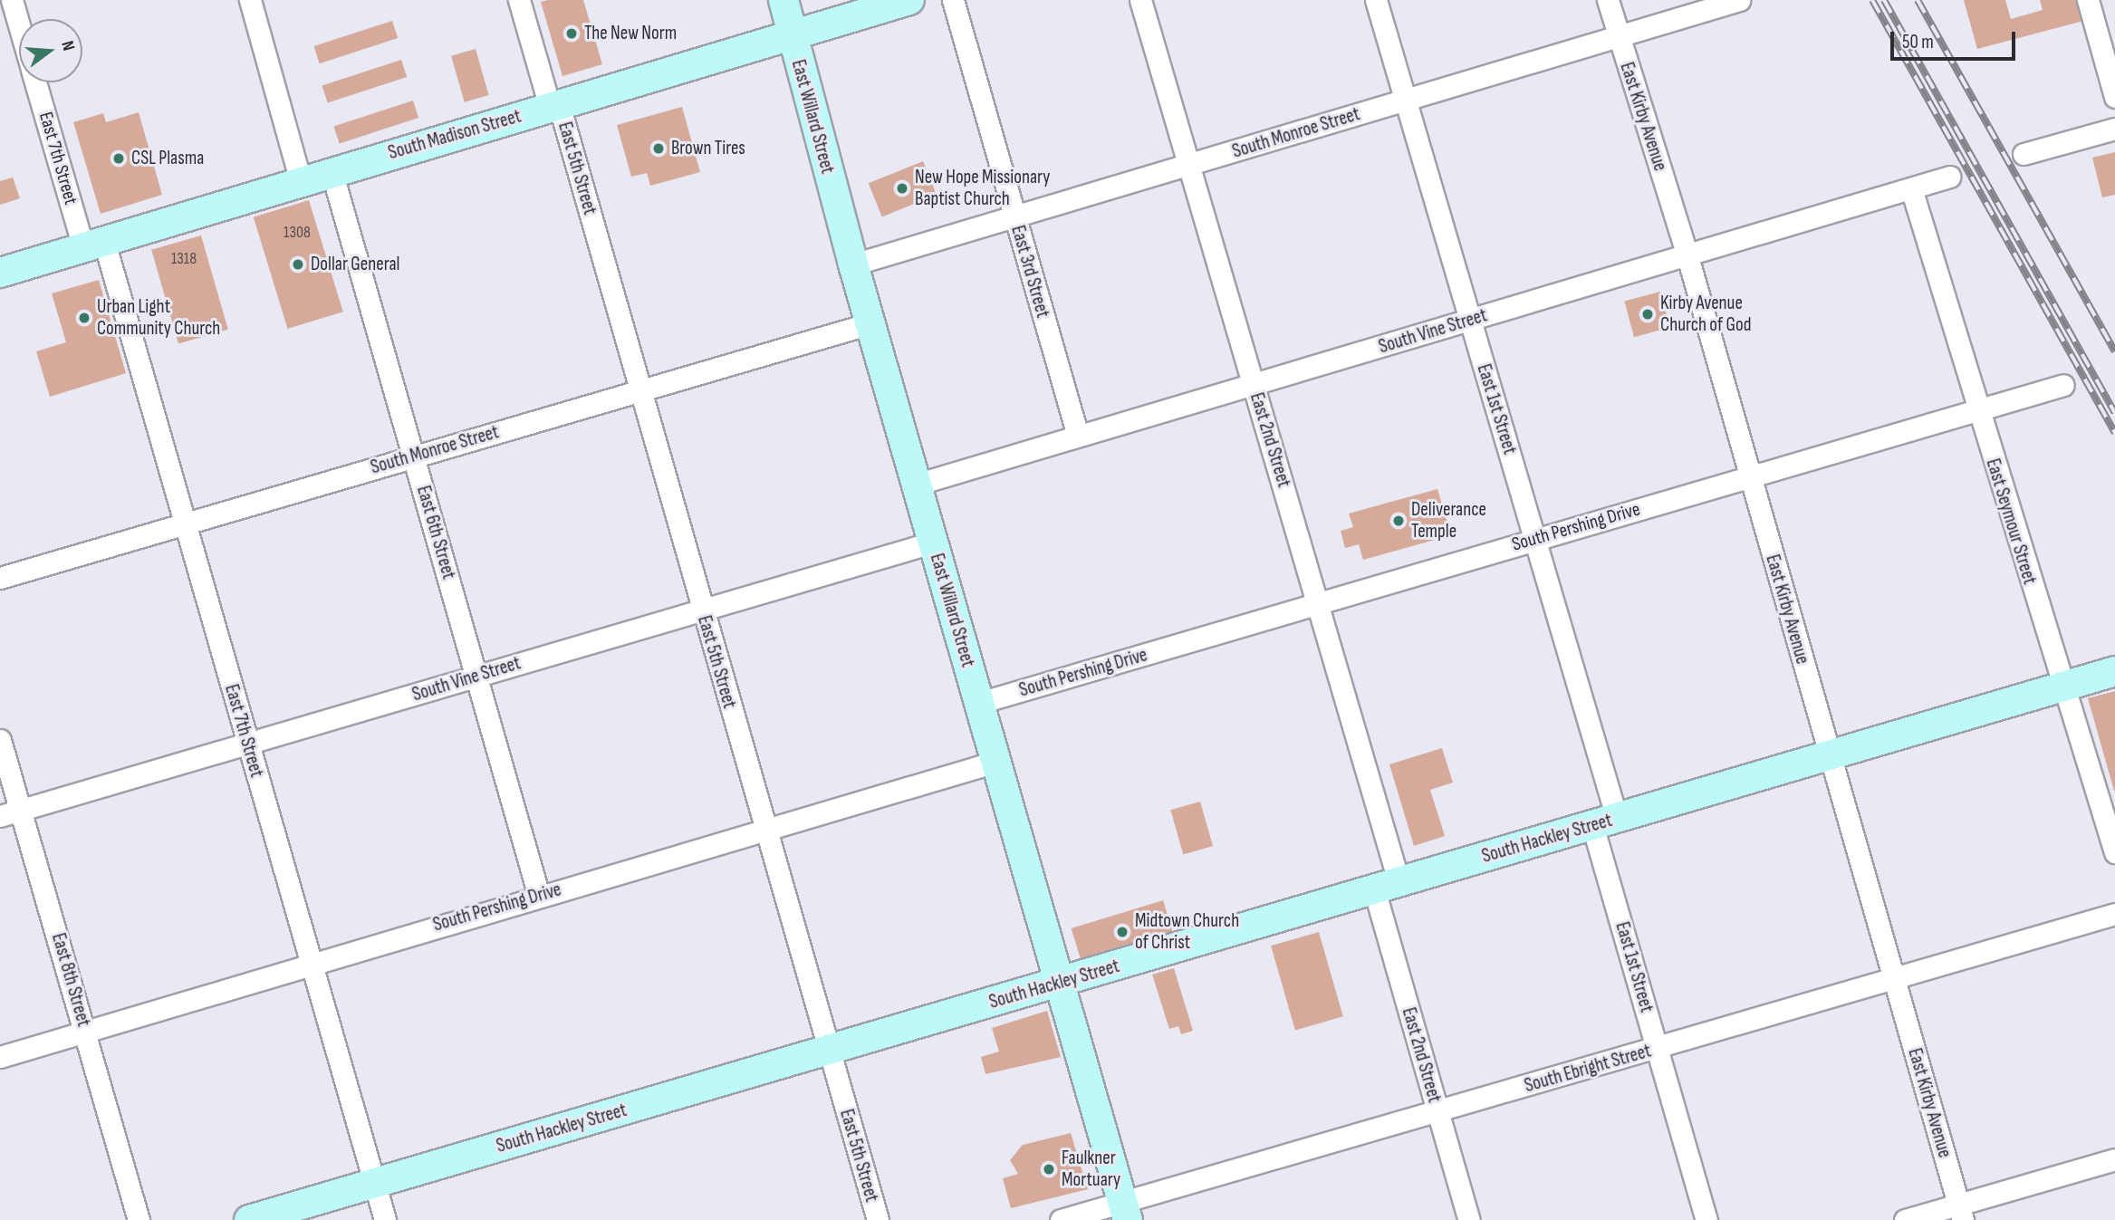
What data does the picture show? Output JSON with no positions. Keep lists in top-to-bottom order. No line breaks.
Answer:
{"streets":{"street":["East Willard Street","East Kirby Avenue","South Monroe Street","South Madison Street","East 7th Street","East 5th Street","East 3rd Street","South Vine Street","East 1st Street","East 2nd Street","East Seymour Street","South Pershing Drive","East 6th Street","South Hackley Street","East 8th Street","South Ebright Street"]},"crossings":[["East Willard Street","South Monroe Street"],["East Willard Street","South Madison Street"],["East Willard Street","South Vine Street"],["East Willard Street","South Pershing Drive"],["East Willard Street","South Hackley Street"],["East Willard Street","South Ebright Street"],["East Kirby Avenue","South Monroe Street"],["East Kirby Avenue","South Vine Street"],["East Kirby Avenue","South Pershing Drive"],["East Kirby Avenue","South Hackley Street"],["East Kirby Avenue","South Ebright Street"],["South Monroe Street","East 7th Street"],["South Monroe Street","East 5th Street"],["South Monroe Street","East 3rd Street"],["South Monroe Street","East 1st Street"],["South Monroe Street","East 2nd Street"],["South Monroe Street","East 6th Street"],["South Madison Street","East 7th Street"],["South Madison Street","East 5th Street"],["South Madison Street","East 6th Street"],["East 7th Street","South Vine Street"],["East 7th Street","South Pershing Drive"],["East 7th Street","South Hackley Street"],["East 5th Street","South Vine Street"],["East 5th Street","South Pershing Drive"],["East 5th Street","South Hackley Street"],["East 3rd Street","South Vine Street"],["South Vine Street","East 1st Street"],["South Vine Street","East 2nd Street"],["South Vine Street","East Seymour Street"],["South Vine Street","East 6th Street"],["South Vine Street","East 8th Street"],["East 1st Street","South Pershing Drive"],["East 1st Street","South Hackley Street"],["East 1st Street","South Ebright Street"],["East 2nd Street","South Pershing Drive"],["East 2nd Street","South Hackley Street"],["East 2nd Street","South Ebright Street"],["East Seymour Street","South Pershing Drive"],["East Seymour Street","South Hackley Street"],["South Pershing Drive","East 6th Street"],["South Pershing Drive","East 8th Street"]],"places":["The New Norm","Brown Tires","CSL Plasma","New Hope Missionary Baptist Church","Dollar General","Kirby Avenue Church of God","Urban Light Community Church","Deliverance Temple","Midtown Church of Christ","Faulkner Mortuary"],"house_numbers":["1308","1318"],"scale_bar":"50 m","north":"right"}
